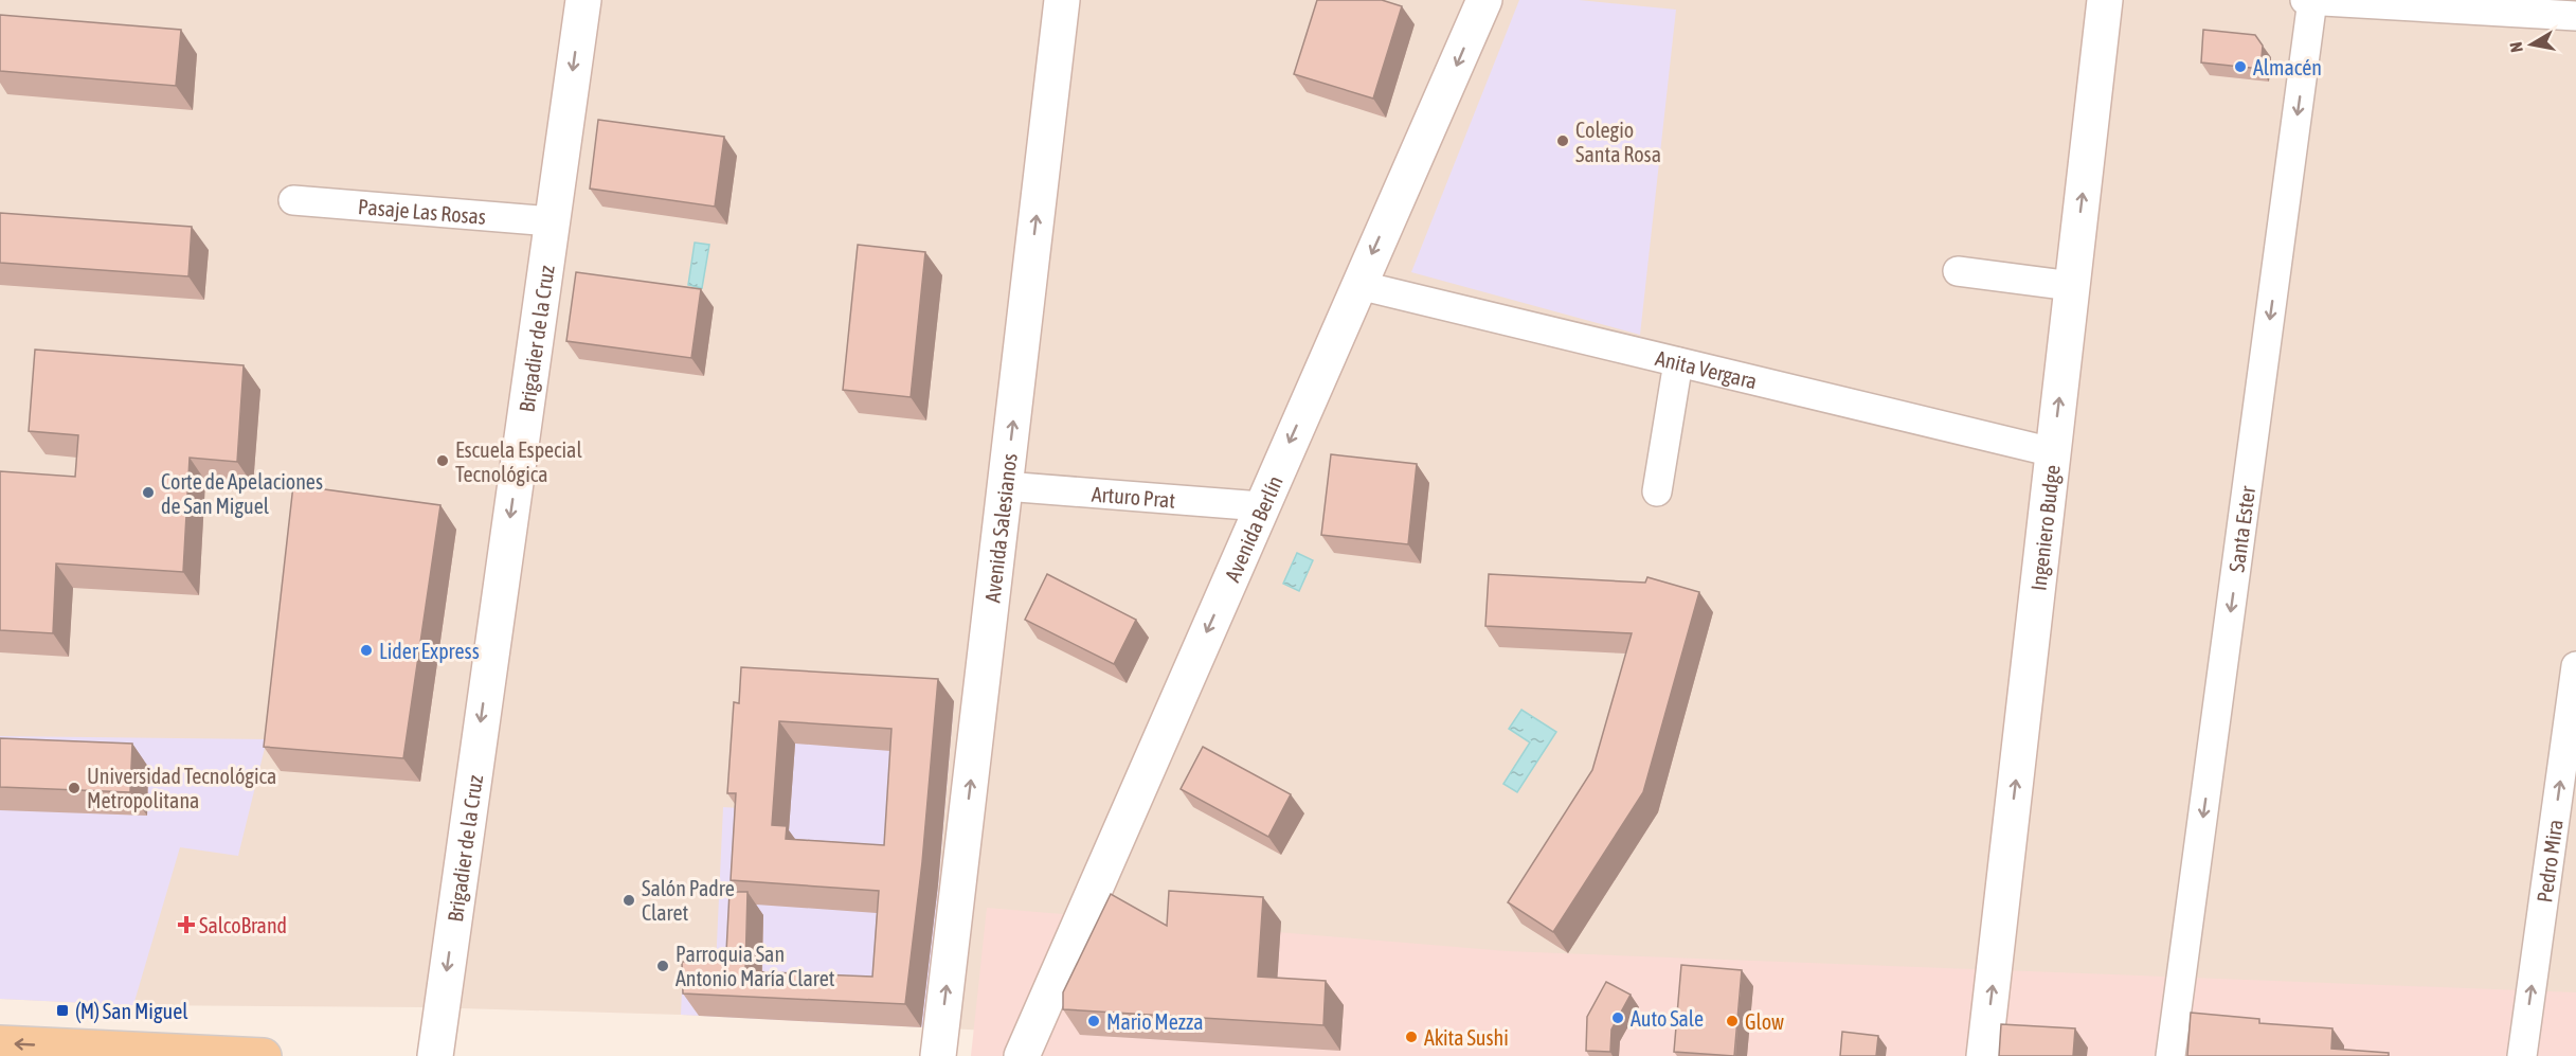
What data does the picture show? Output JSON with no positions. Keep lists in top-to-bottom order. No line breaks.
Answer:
{"streets":{"street":["Pasaje Las Rosas","Brigadier de la Cruz","Anita Vergara","Arturo Prat","Avenida Berlín","Ingeniero Budge","Avenida Salesianos","Santa Ester","Pedro Mira"]},"crossings":[["Pasaje Las Rosas","Brigadier de la Cruz"],["Anita Vergara","Avenida Berlín"],["Anita Vergara","Ingeniero Budge"],["Arturo Prat","Avenida Berlín"],["Arturo Prat","Avenida Salesianos"]],"one_way":["Brigadier de la Cruz","Avenida Berlín","Ingeniero Budge","Avenida Salesianos","Santa Ester","Pedro Mira"],"places":{"other":["Almacén","Colegio Santa Rosa","Escuela Especial Tecnológica","Corte de Apelaciones de San Miguel","Lider Express","Universidad Tecnológica Metropolitana","Salón Padre Claret","Parroquia San Antonio María Claret","Auto Sale","Mario Mezza","Glow","Akita Sushi"],"health":["SalcoBrand"],"transit":["(M) San Miguel"]},"north":"left"}
